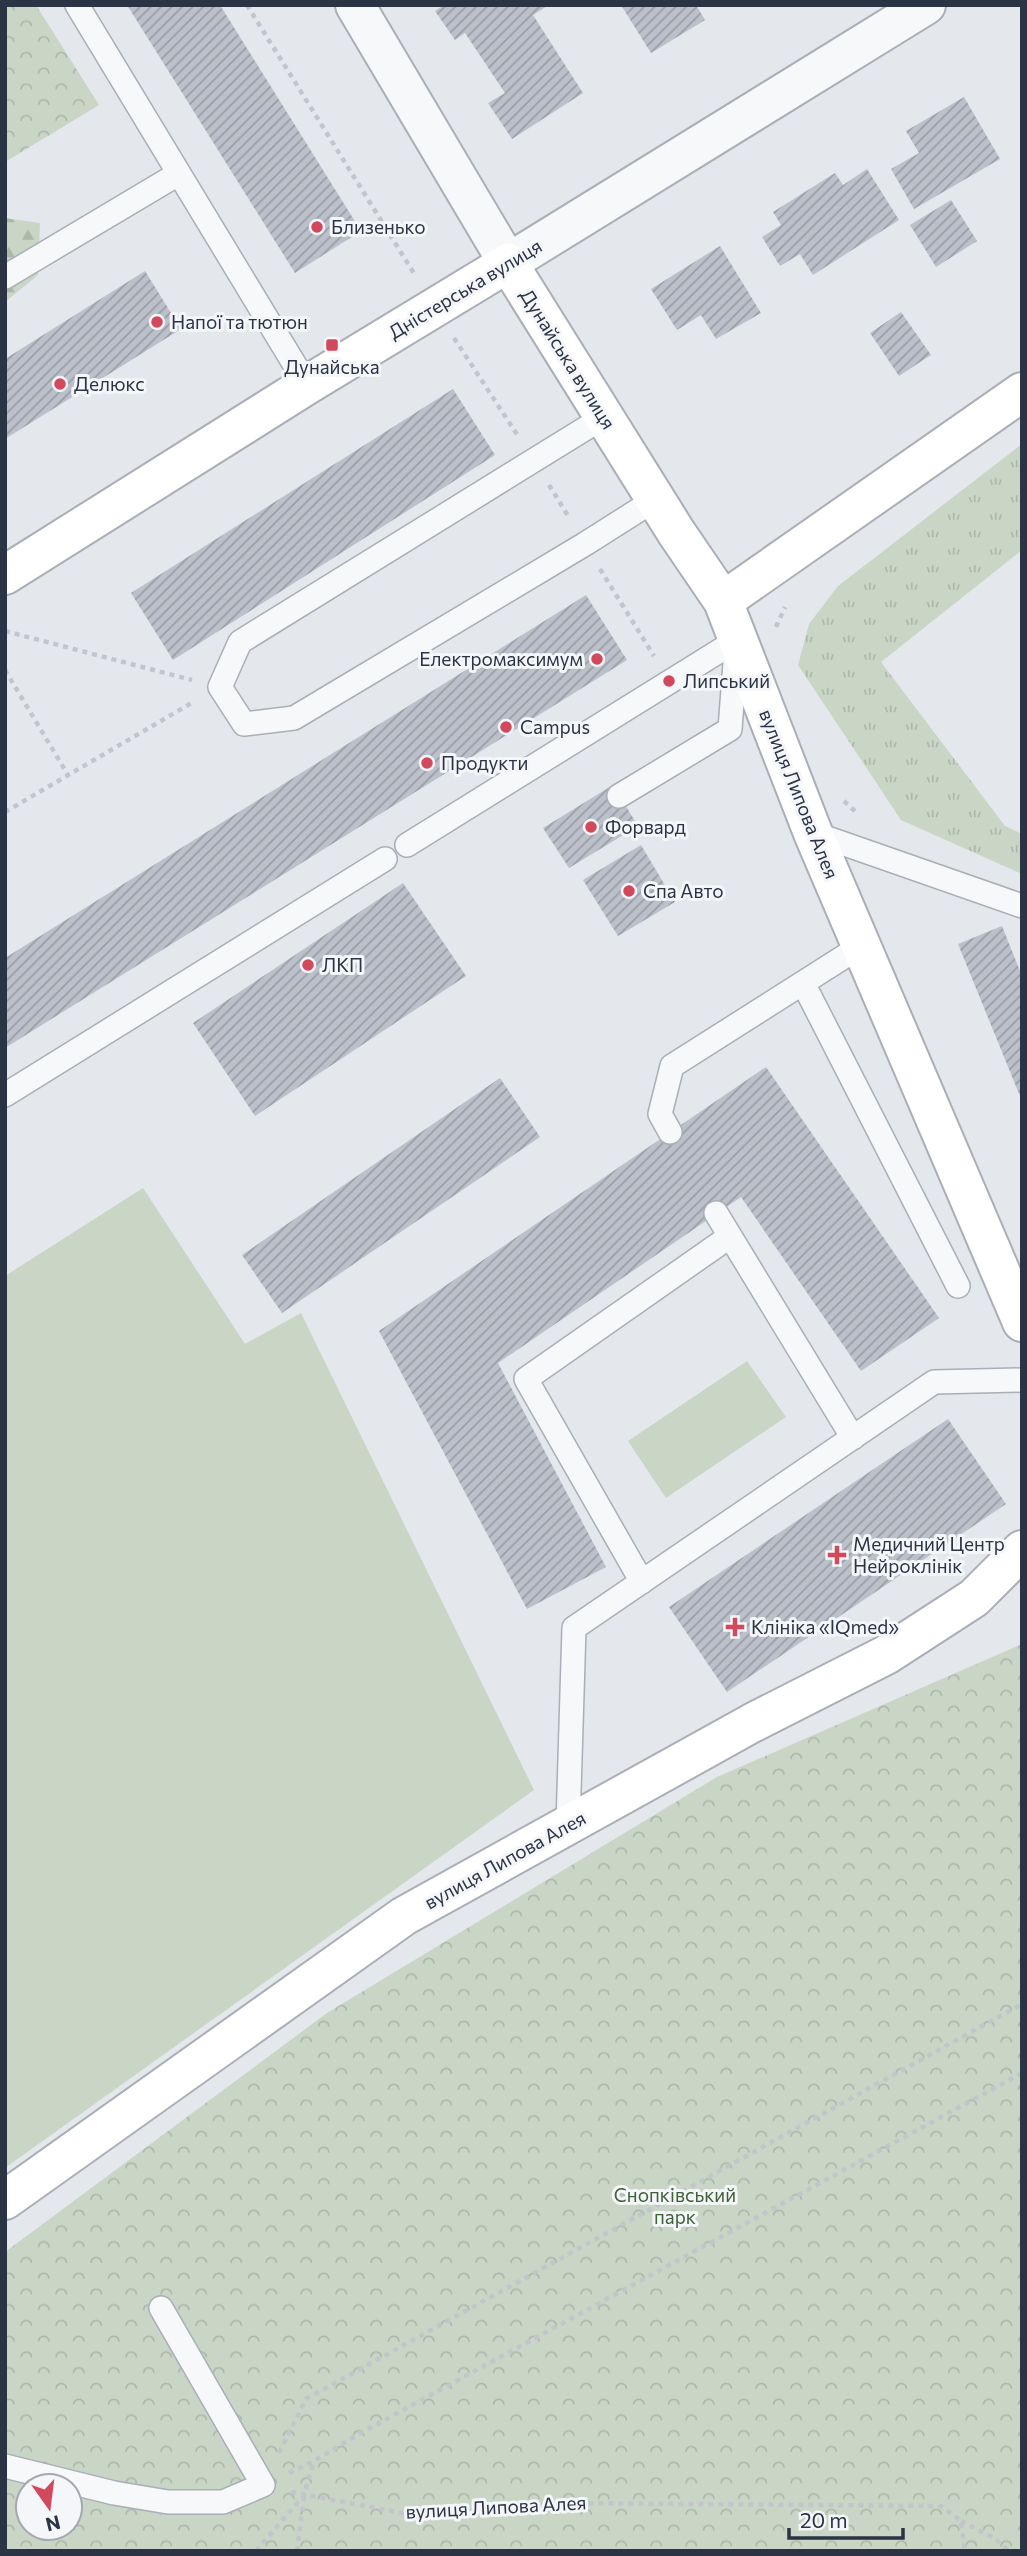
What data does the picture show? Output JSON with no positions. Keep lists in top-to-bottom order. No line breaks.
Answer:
{"streets":{"street":["Дністерська вулиця","Дунайська вулиця","вулиця Липова Алея"]},"crossings":[["Дністерська вулиця","Дунайська вулиця"],["Дунайська вулиця","вулиця Липова Алея"]],"parks":["Снопківський парк"],"places":{"other":["Близенько","Напої та тютюн","Делюкс","Електромаксимум","Липський","Campus","Продукти","Форвард","Спа Авто","ЛКП"],"transit":["Дунайська"],"health":["Медичний Центр Нейроклінік","Клініка «IQmed»"]},"scale_bar":"20 m","north":"bottom"}
